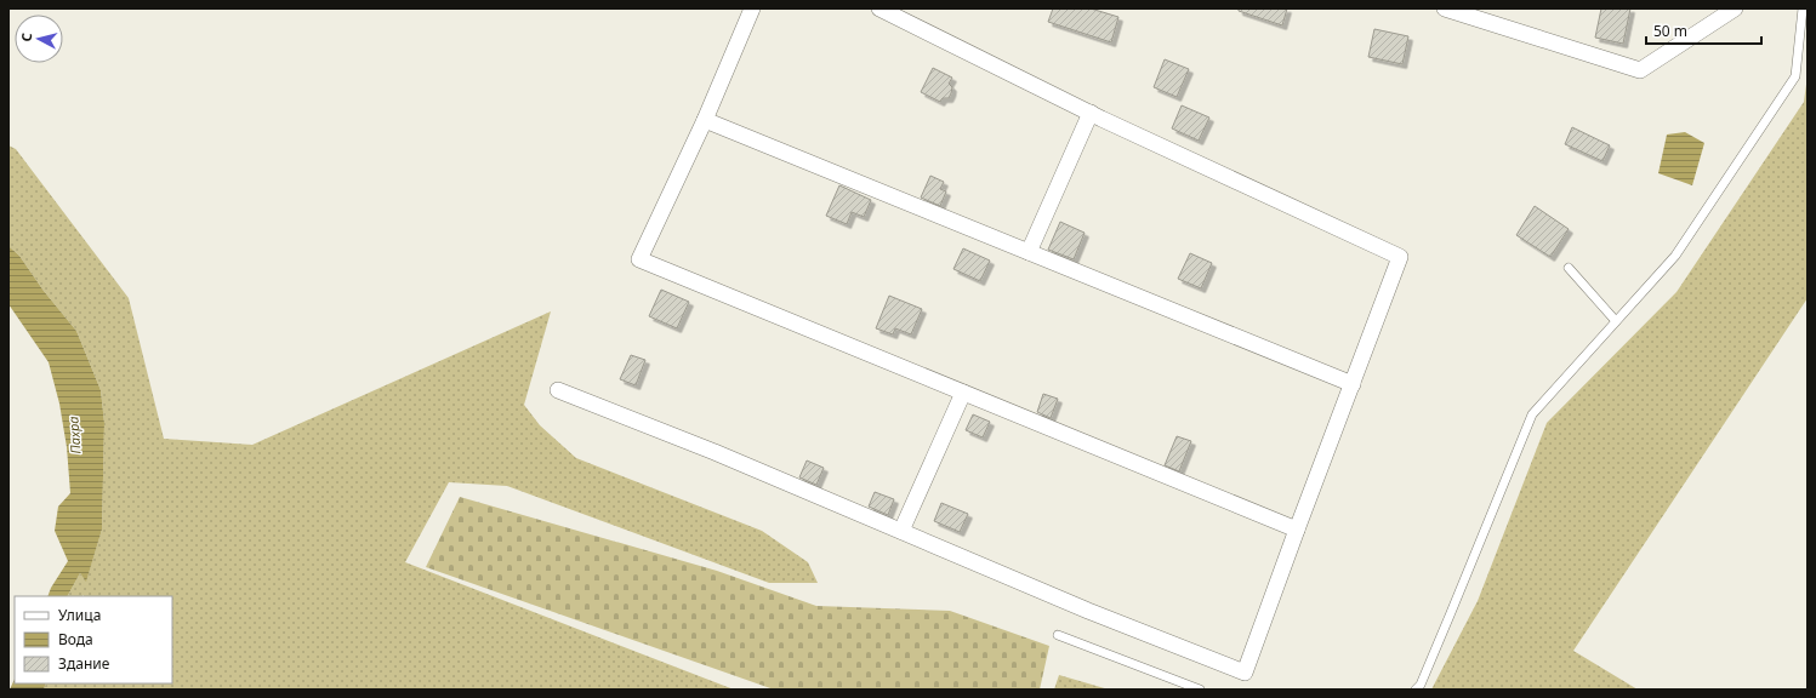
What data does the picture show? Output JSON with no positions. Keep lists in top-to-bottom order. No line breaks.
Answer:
{"water":["Пахра"],"legend":["Улица","Вода","Здание"],"scale_bar":"50 m","north":"left"}
